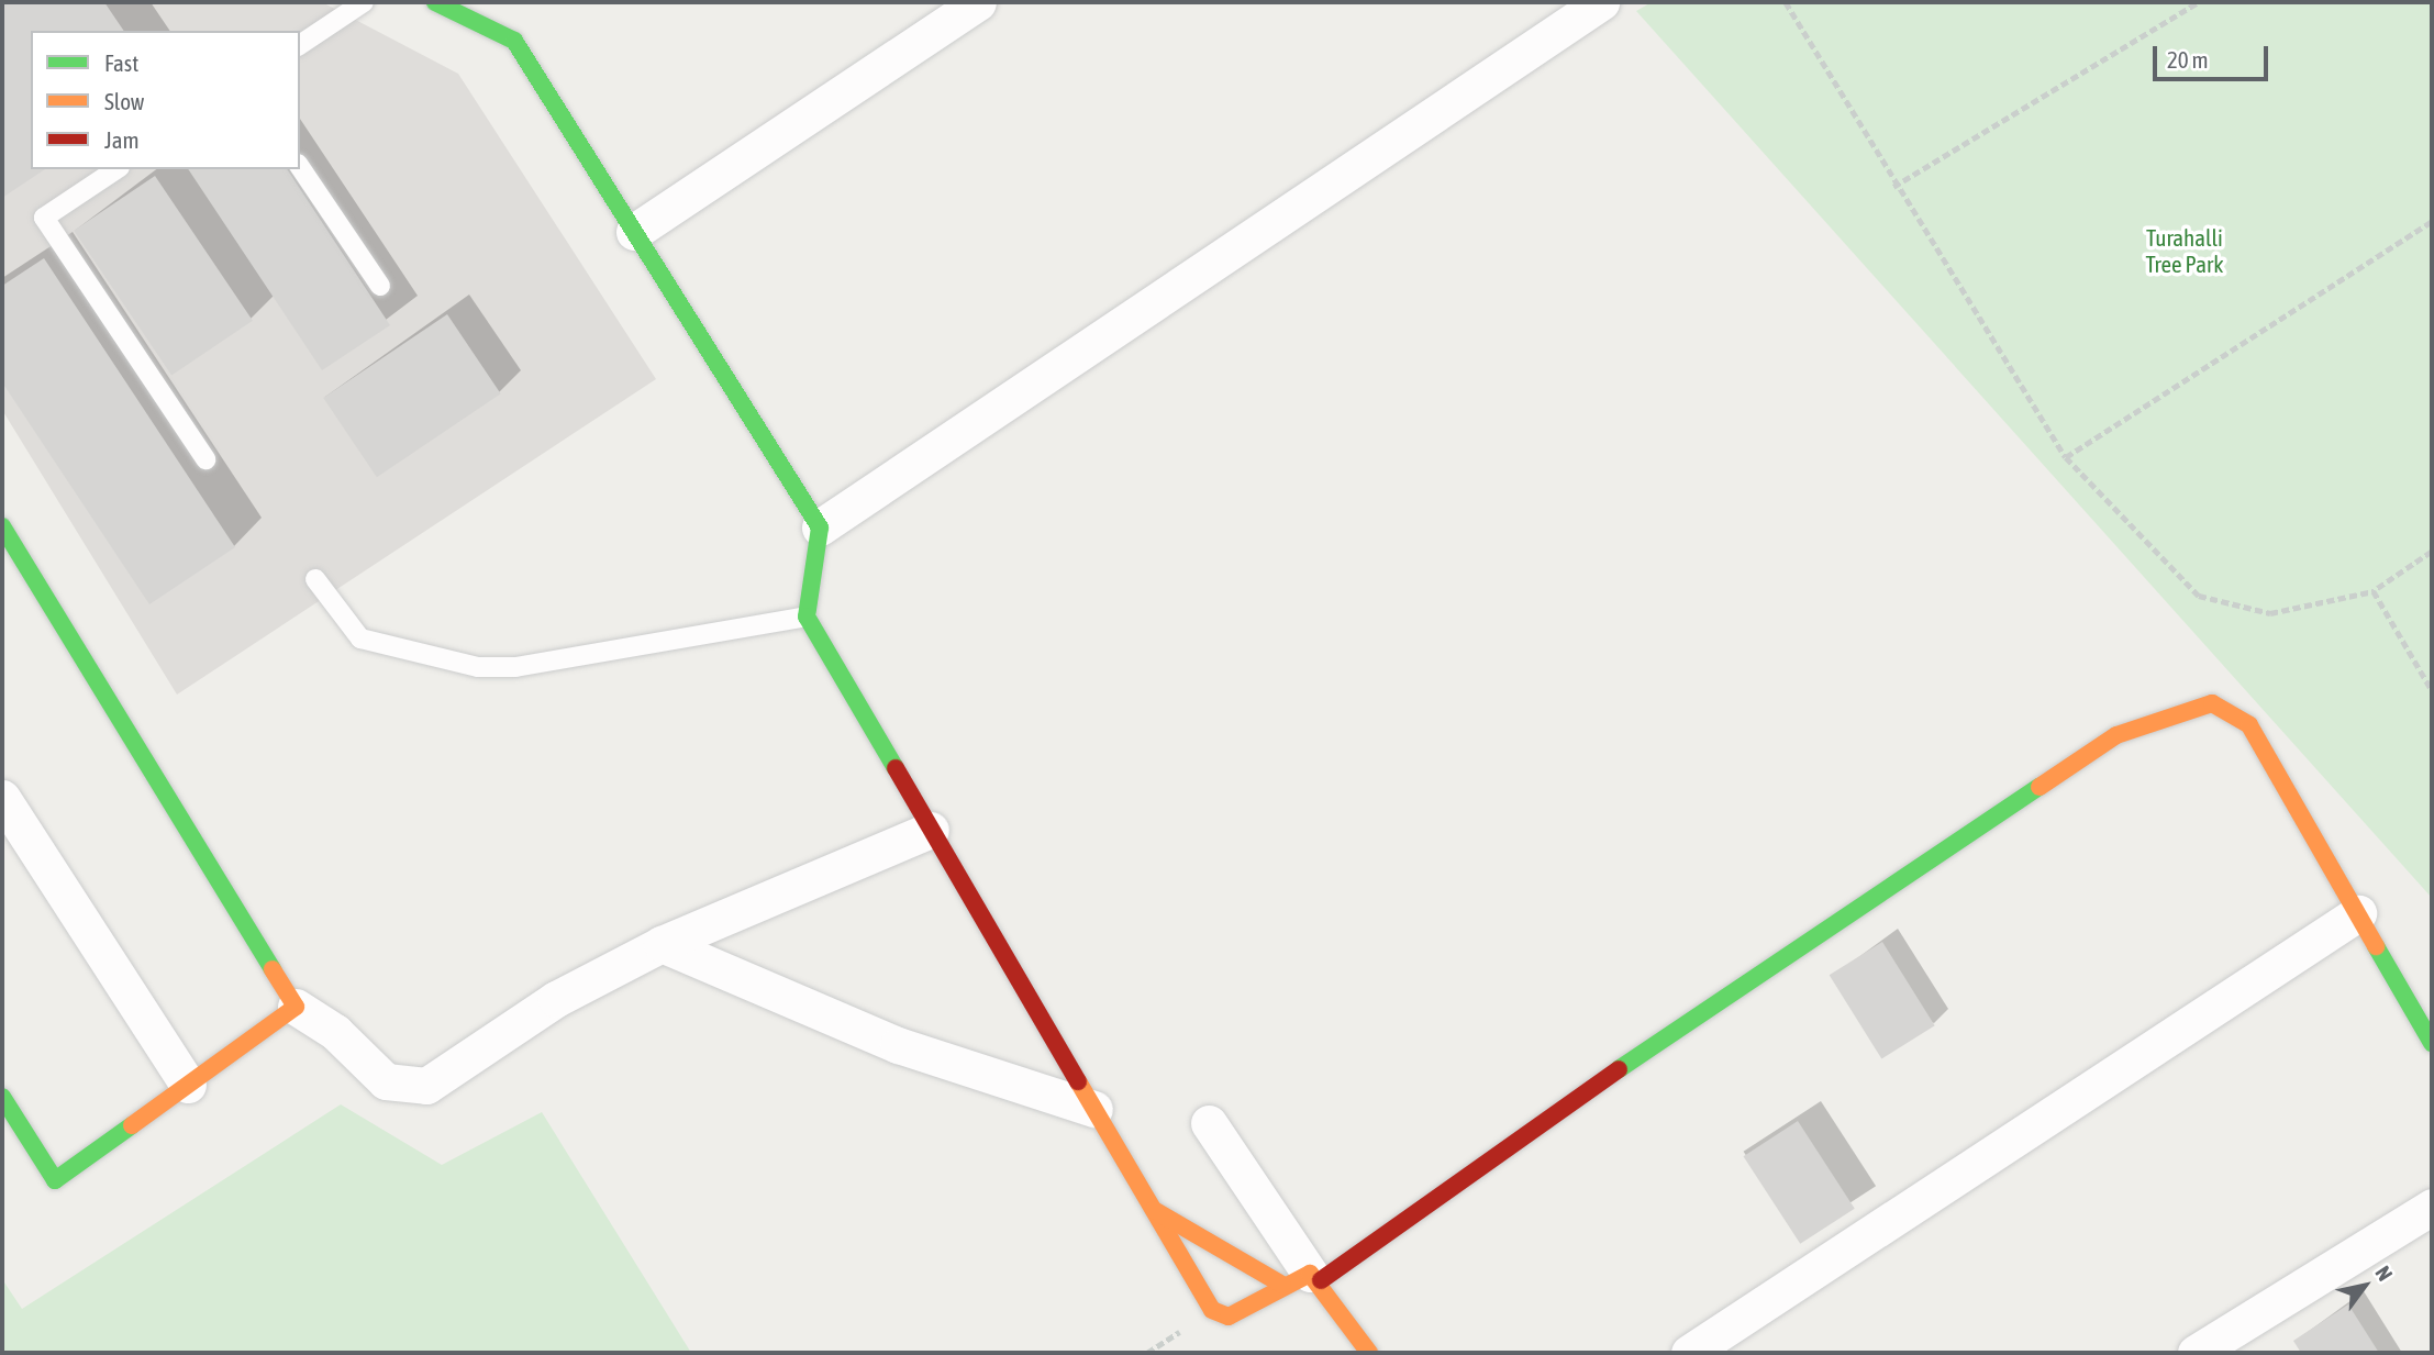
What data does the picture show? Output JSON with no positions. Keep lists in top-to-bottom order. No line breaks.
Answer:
{"parks":["Turahalli Tree Park"],"legend":["Fast","Slow","Jam"],"scale_bar":"20 m","north":"top right"}
